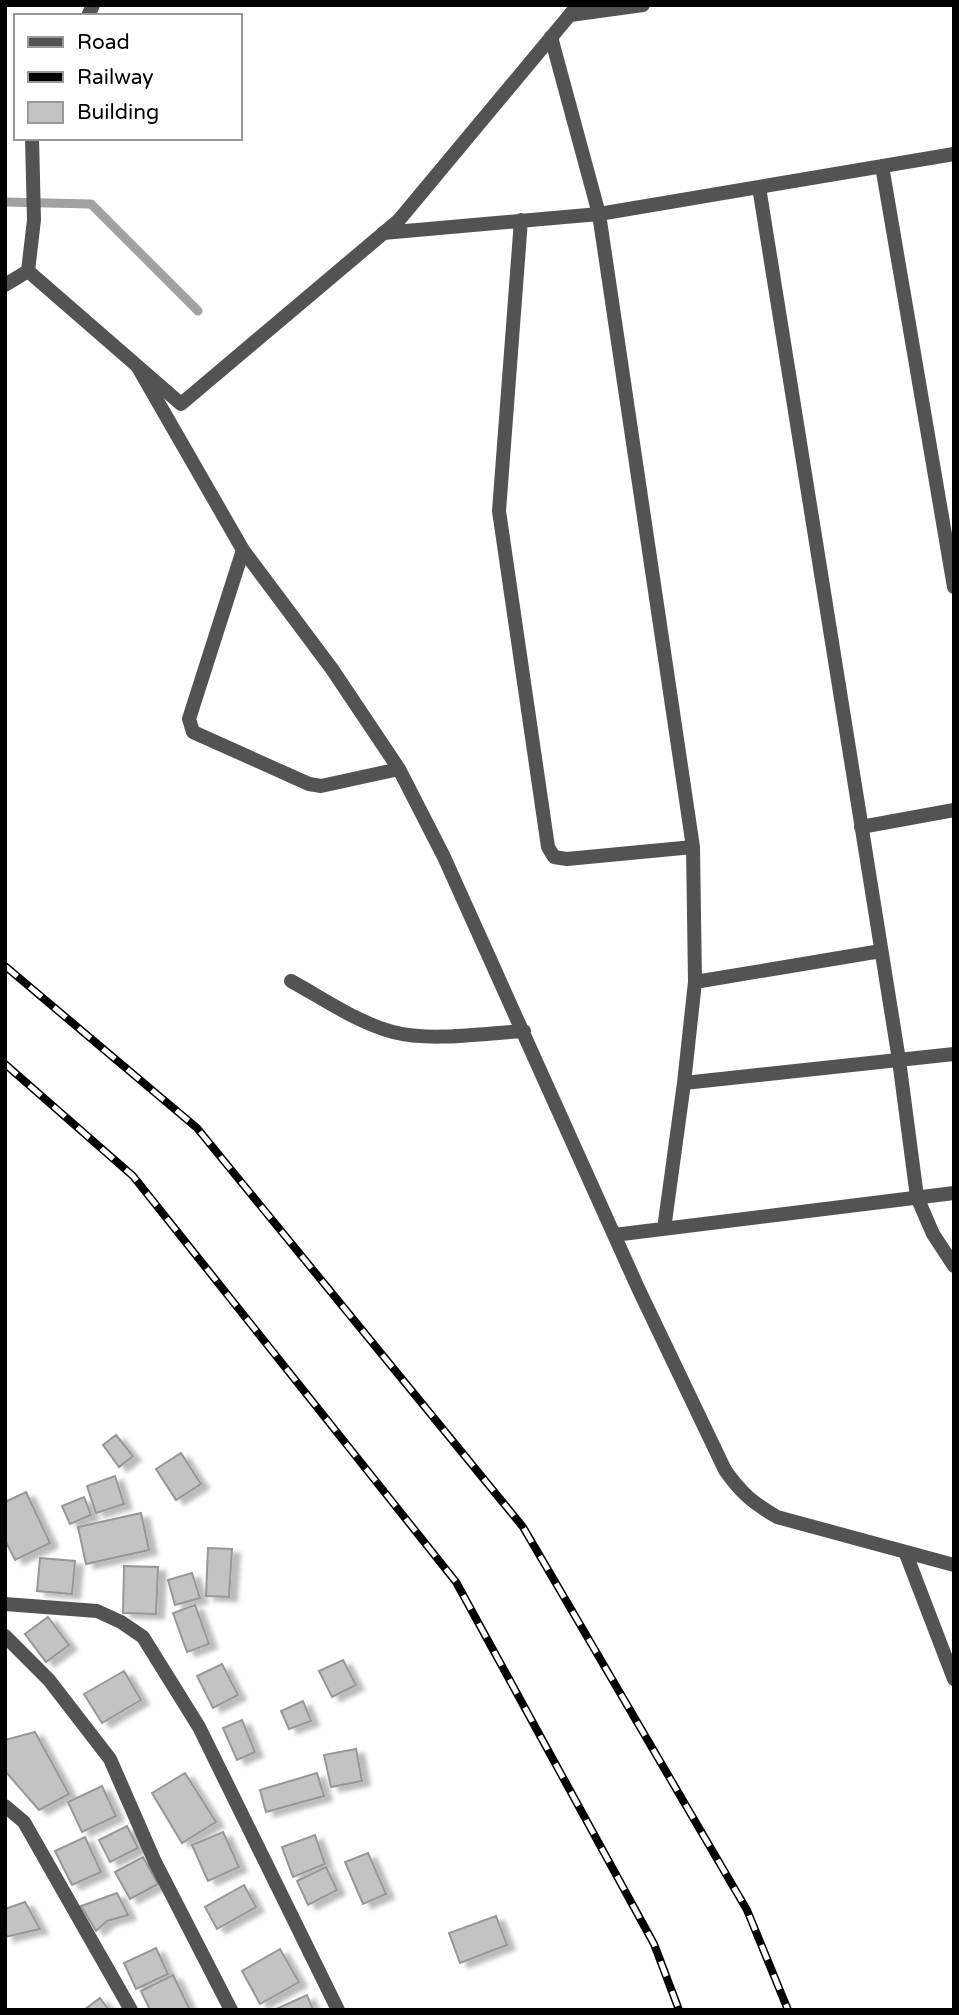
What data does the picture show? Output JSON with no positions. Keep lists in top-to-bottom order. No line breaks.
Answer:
{"legend":["Road","Railway","Building"]}
